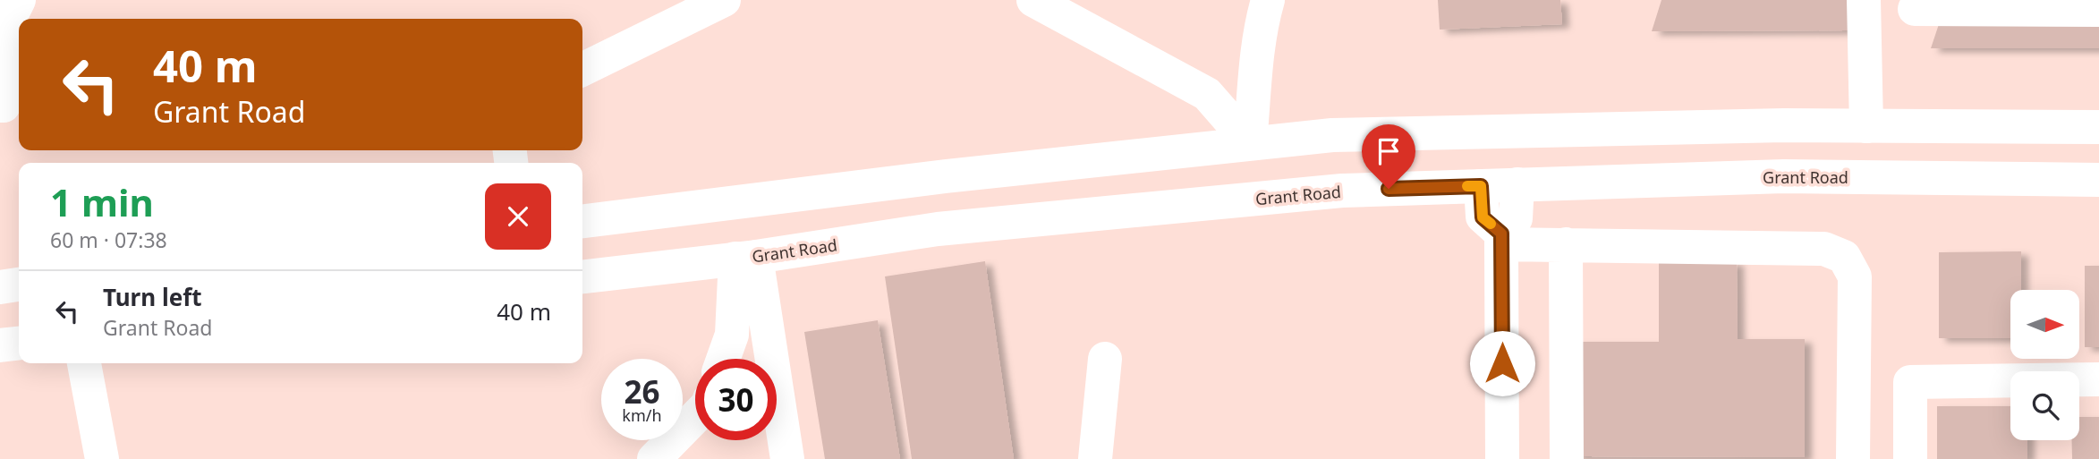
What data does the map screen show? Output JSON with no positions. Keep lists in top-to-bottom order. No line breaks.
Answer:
{"streets":{"main road":["Grant Road"]},"north":"right","page":{"turn":["40 m","Grant Road"],"heading":["1 min","60 m · 07:38"],"list":[{"name":"Turn left","note":"Grant Road","value":"40 m"}],"speed":"26 km/h","limit":"30"}}
